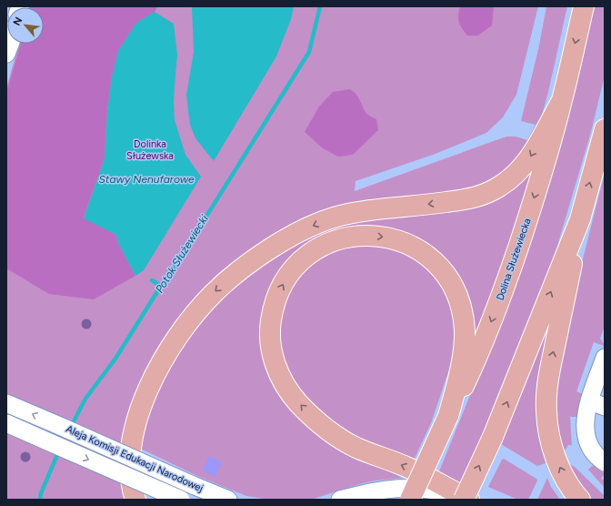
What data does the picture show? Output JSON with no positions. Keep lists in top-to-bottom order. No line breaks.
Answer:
{"streets":{"main road":["Dolina Służewiecka"],"street":["Aleja Komisji Edukacji Narodowej"]},"water":["Stawy Nenufarowe","Potok Służewiecki"],"parks":["Dolinka Służewska"],"north":"top left"}
